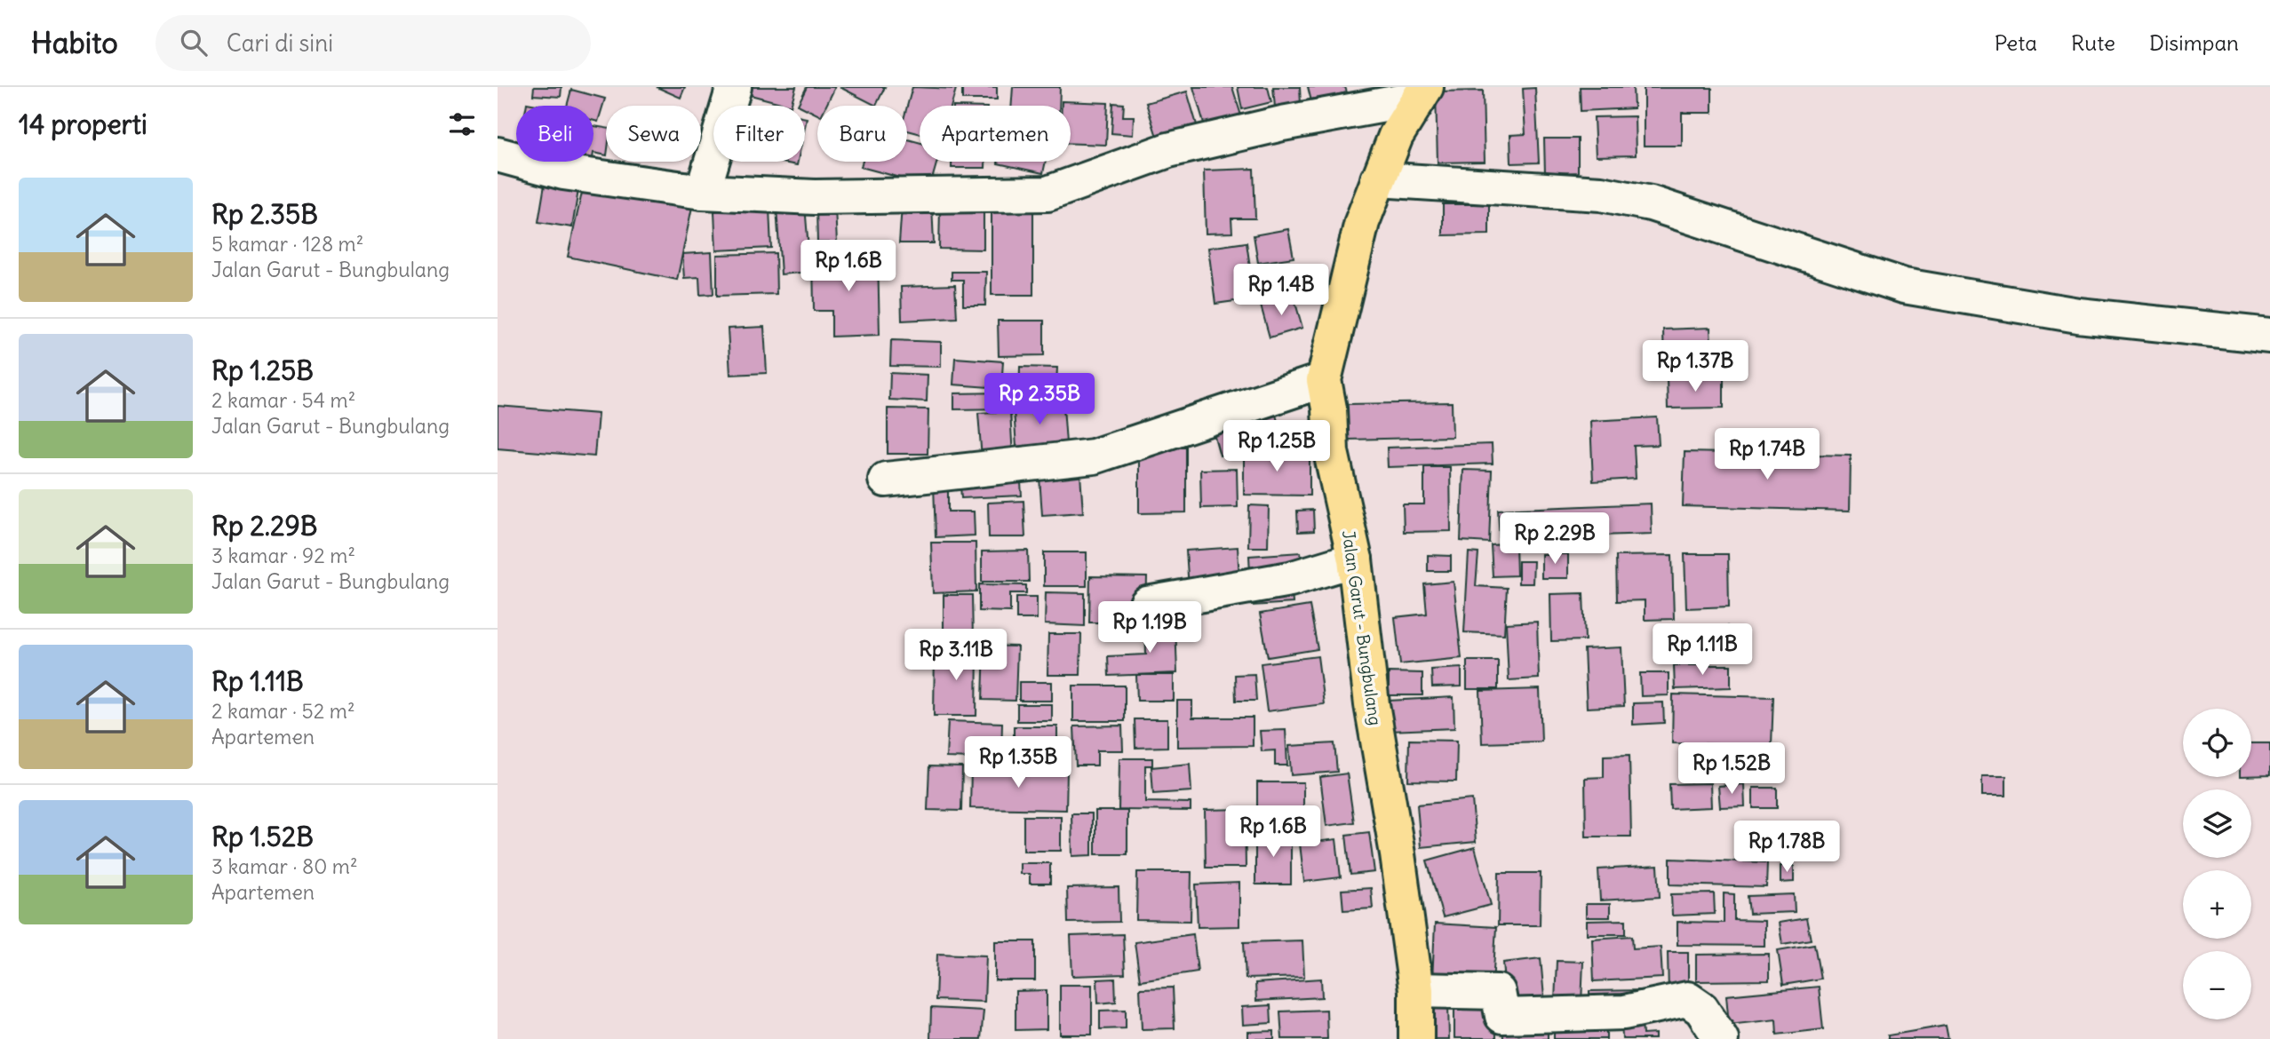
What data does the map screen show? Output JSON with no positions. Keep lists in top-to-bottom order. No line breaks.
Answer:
{"streets":{"main road":["Jalan Garut - Bungbulang"]},"page":{"header":"Habito","search":"Cari di sini","nav":["Peta","Rute","Disimpan"],"heading":"14 properti","chip":["Beli","Sewa","Filter","Baru","Apartemen"],"list":[{"name":"Rp 2.35B","note":"5 kamar · 128 m² · Jalan Garut - Bungbulang"},{"name":"Rp 1.25B","note":"2 kamar · 54 m² · Jalan Garut - Bungbulang"},{"name":"Rp 2.29B","note":"3 kamar · 92 m² · Jalan Garut - Bungbulang"},{"name":"Rp 1.11B","note":"2 kamar · 52 m² · Apartemen"},{"name":"Rp 1.52B","note":"3 kamar · 80 m² · Apartemen"}],"price":["Rp 1.6B","Rp 1.4B","Rp 1.37B","Rp 2.35B","Rp 1.25B","Rp 1.74B","Rp 2.29B","Rp 1.19B","Rp 1.11B","Rp 3.11B","Rp 1.35B","Rp 1.52B","Rp 1.6B","Rp 1.78B"],"map_buttons":["+","−"]}}
